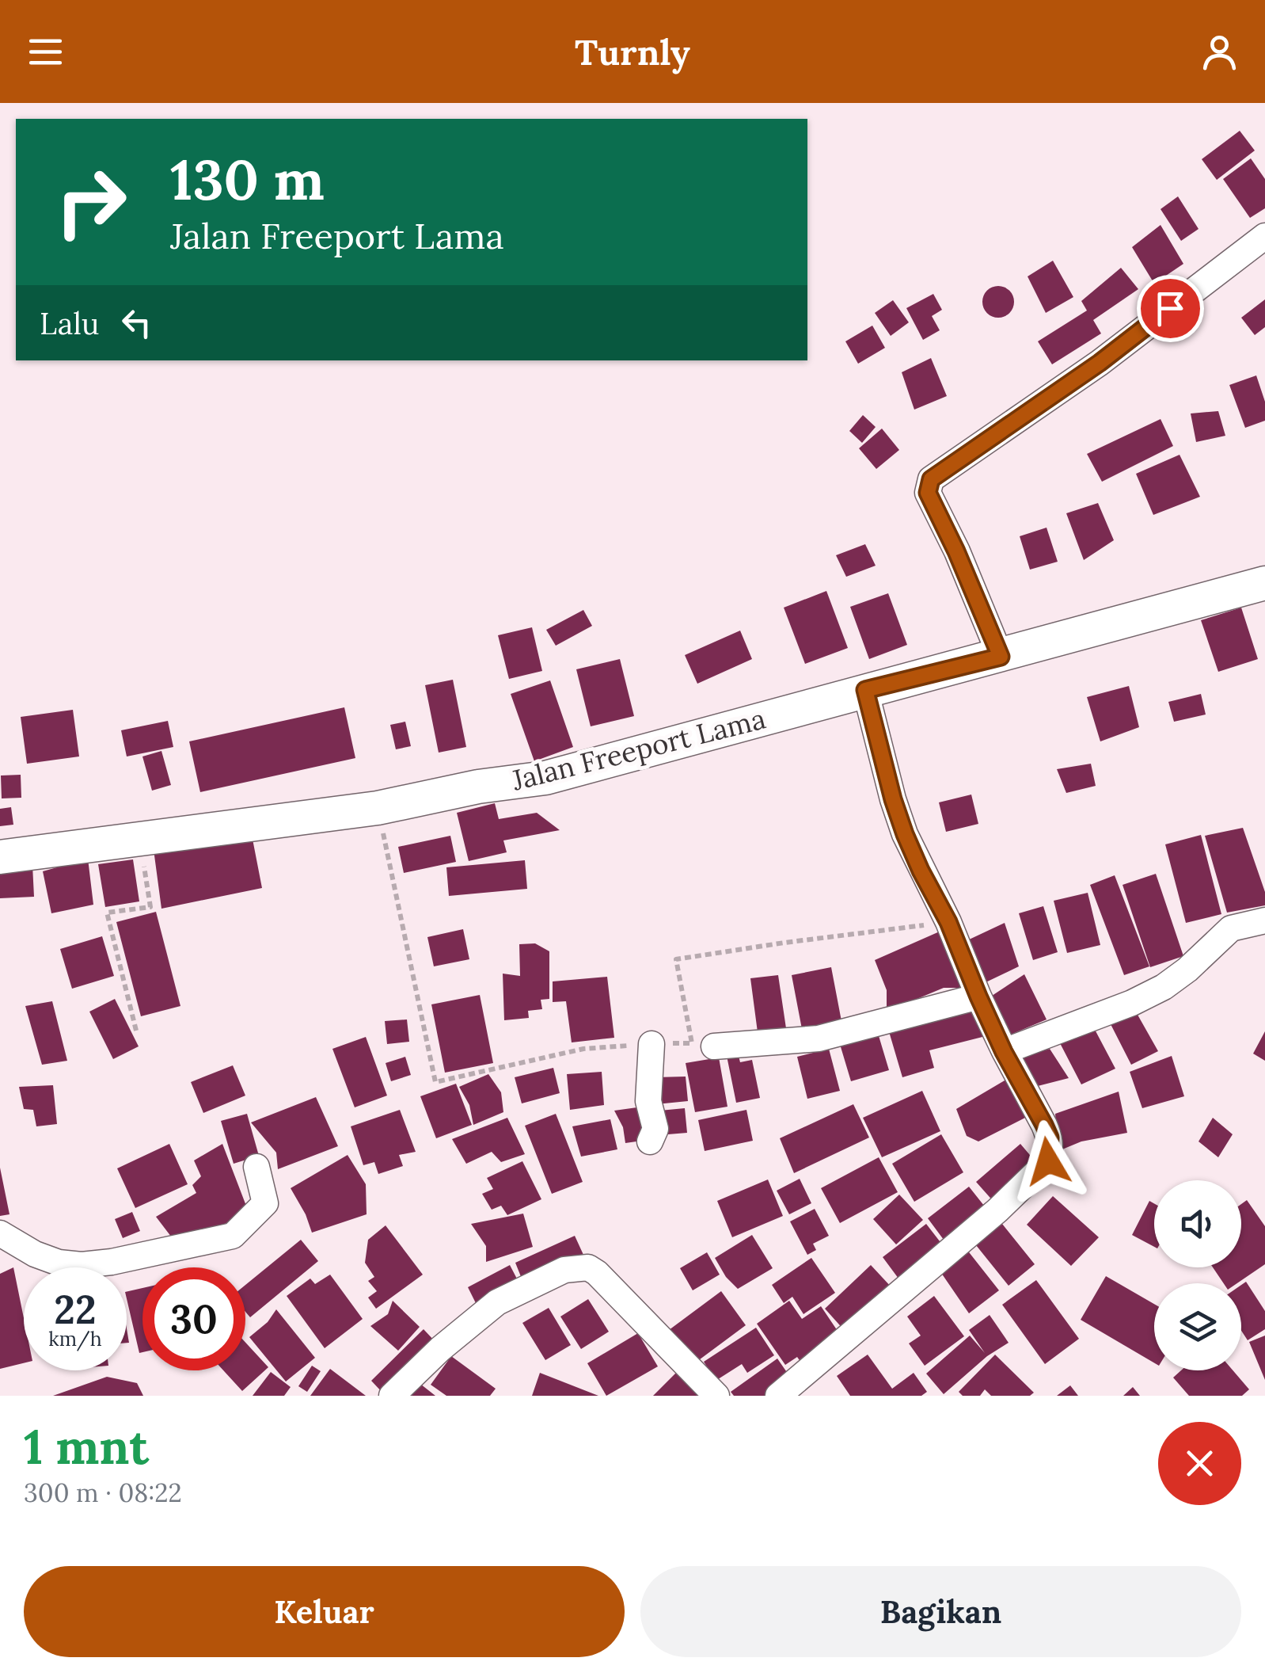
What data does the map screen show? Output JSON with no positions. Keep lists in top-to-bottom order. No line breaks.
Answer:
{"streets":{"street":["Jalan Freeport Lama"]},"page":{"header":"Turnly","turn":["130 m","Jalan Freeport Lama"],"then":"Lalu","speed":"22 km/h","limit":"30","heading":["1 mnt","300 m · 08:22"],"buttons":["Keluar","Bagikan"]}}
